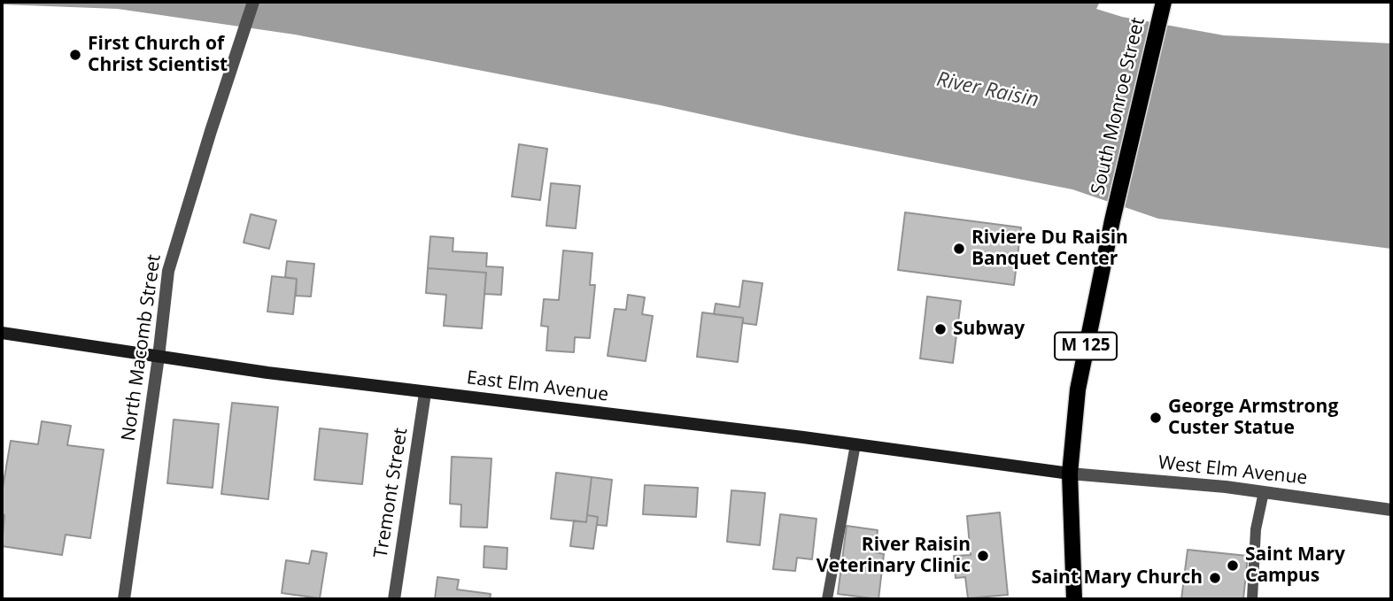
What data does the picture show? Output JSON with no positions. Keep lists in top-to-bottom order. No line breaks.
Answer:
{"streets":{"main road":["South Monroe Street","M 125","East Elm Avenue"],"street":["North Macomb Street","West Elm Avenue","Tremont Street"]},"crossings":[["South Monroe Street","M 125"],["South Monroe Street","East Elm Avenue"],["South Monroe Street","West Elm Avenue"],["M 125","East Elm Avenue"],["M 125","West Elm Avenue"],["North Macomb Street","East Elm Avenue"],["East Elm Avenue","West Elm Avenue"],["East Elm Avenue","Tremont Street"]],"water":["River Raisin"],"places":["First Church of Christ Scientist","Riviere Du Raisin Banquet Center","Subway","George Armstrong Custer Statue","River Raisin Veterinary Clinic","Saint Mary Campus","Saint Mary Church"]}
